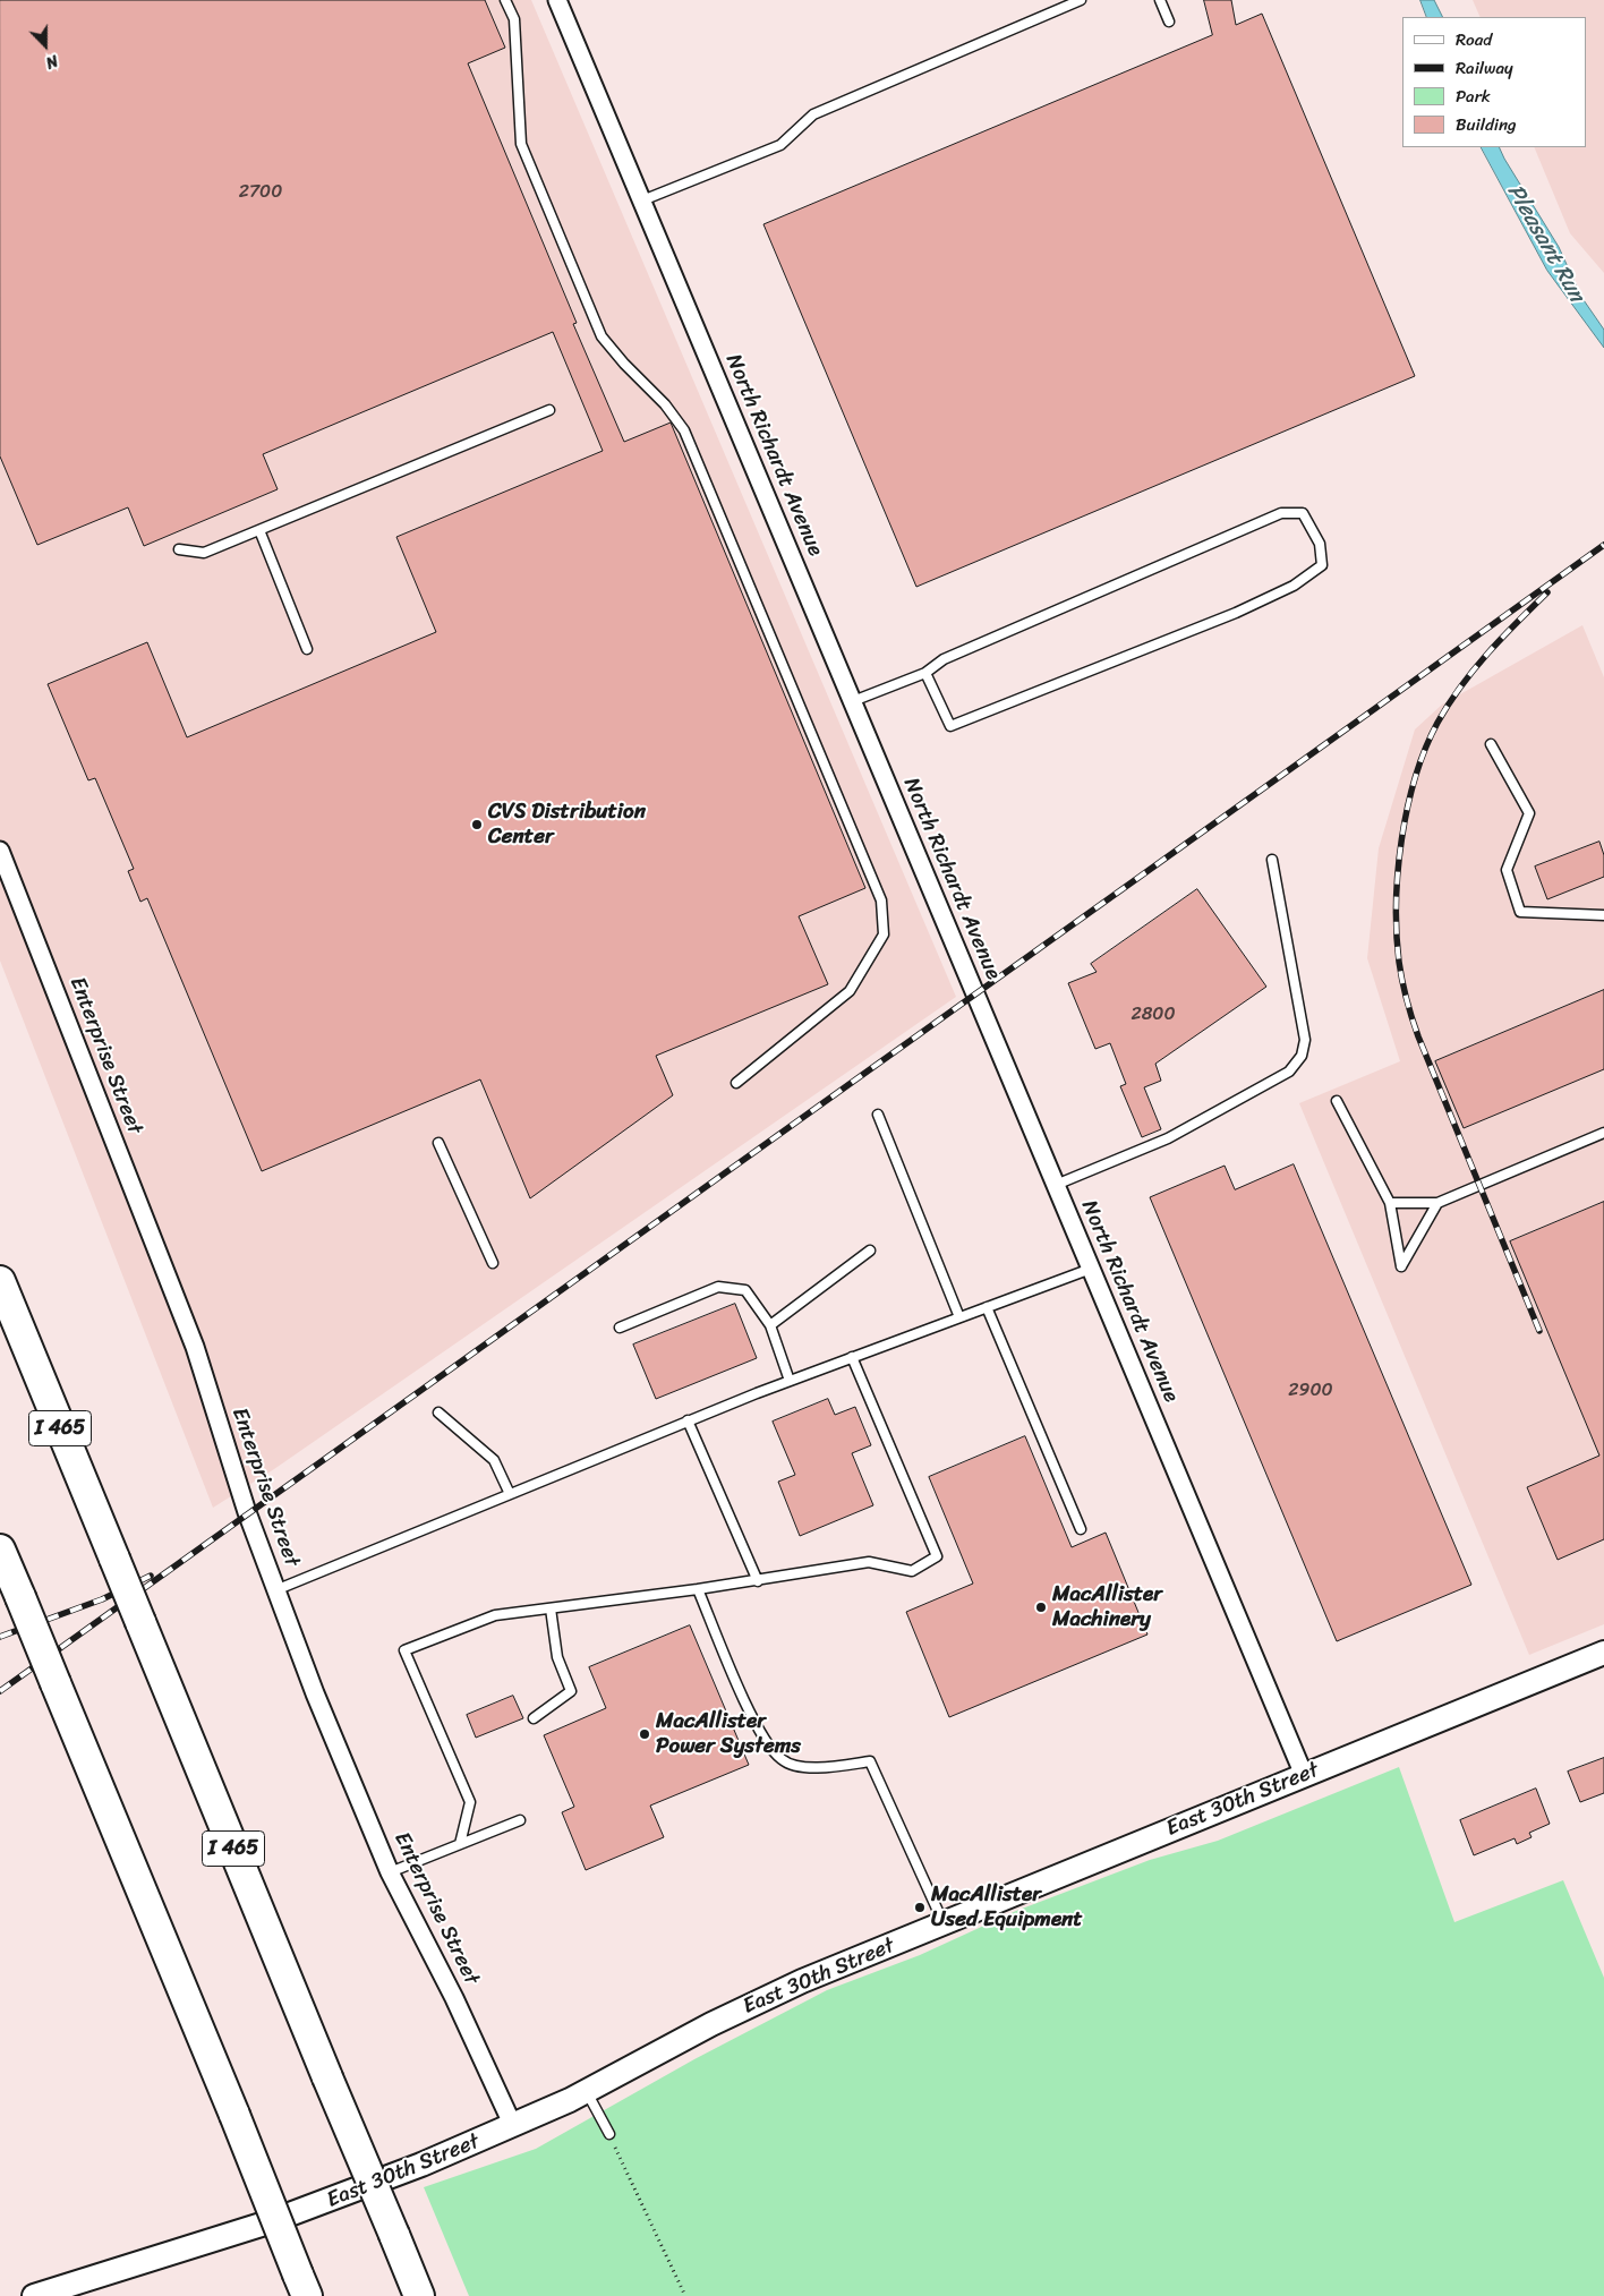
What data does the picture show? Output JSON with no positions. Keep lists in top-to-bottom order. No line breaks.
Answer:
{"streets":{"highway":["I 465"],"main road":["East 30th Street"],"street":["North Richardt Avenue","Enterprise Street"]},"crossings":[["North Richardt Avenue","East 30th Street"],["Enterprise Street","East 30th Street"]],"water":["Pleasant Run"],"places":["CVS Distribution Center","MacAllister Machinery","MacAllister Power Systems","MacAllister Used Equipment"],"house_numbers":["2700","2800","2900"],"legend":["Road","Railway","Park","Building"],"north":"bottom"}
